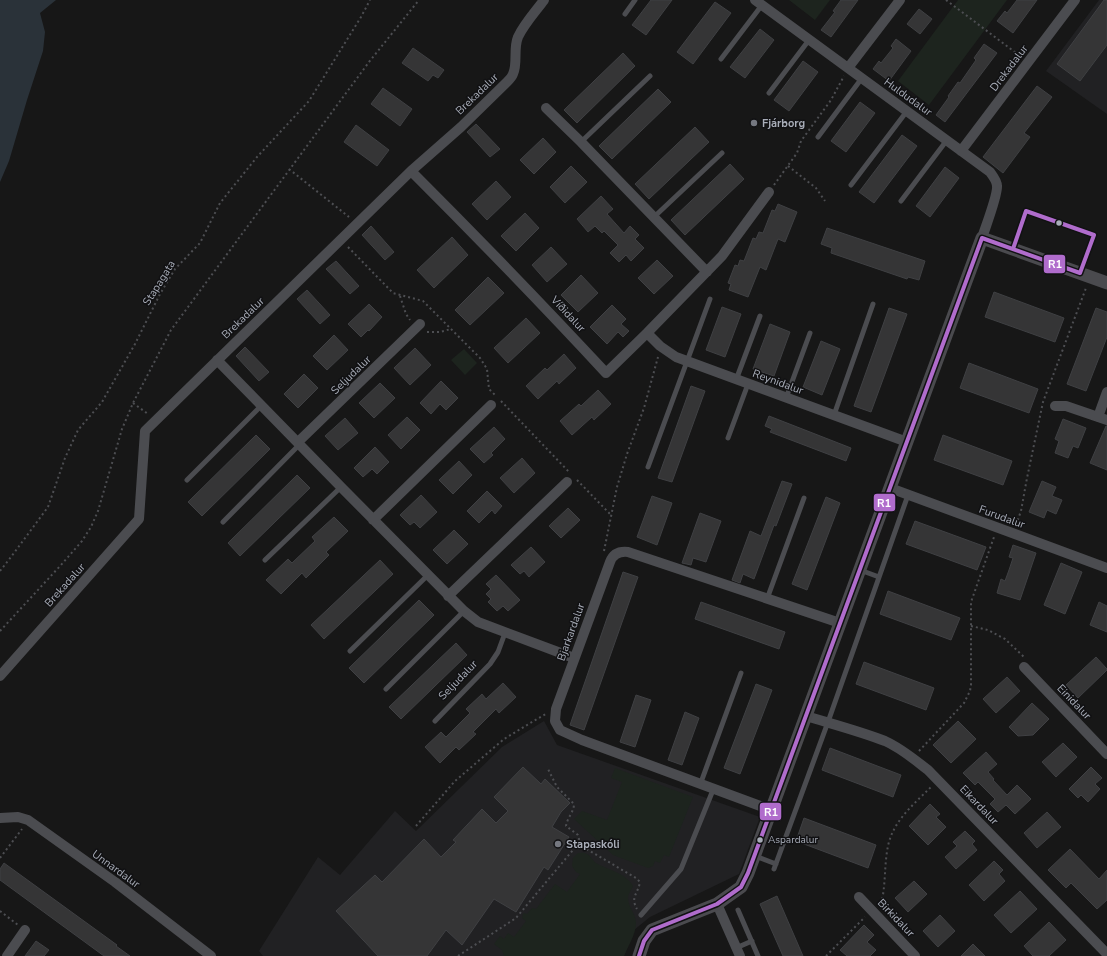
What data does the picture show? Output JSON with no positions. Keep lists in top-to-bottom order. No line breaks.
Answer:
{"streets":{"street":["Drekadalur","Brekadalur","Huldudalur","Víðidalur","Seljudalur","Reynidalur","Furudalur","Bjarkardalur","Einidalur","Eikardalur","Unnardalur","Birkidalur"],"path":["Stapagata"]},"crossings":[["Drekadalur","Huldudalur"],["Brekadalur","Víðidalur"],["Víðidalur","Reynidalur"]],"places":["Fjárborg","Aspardalur","Stapaskóli"],"lines":["transit line R1"]}
